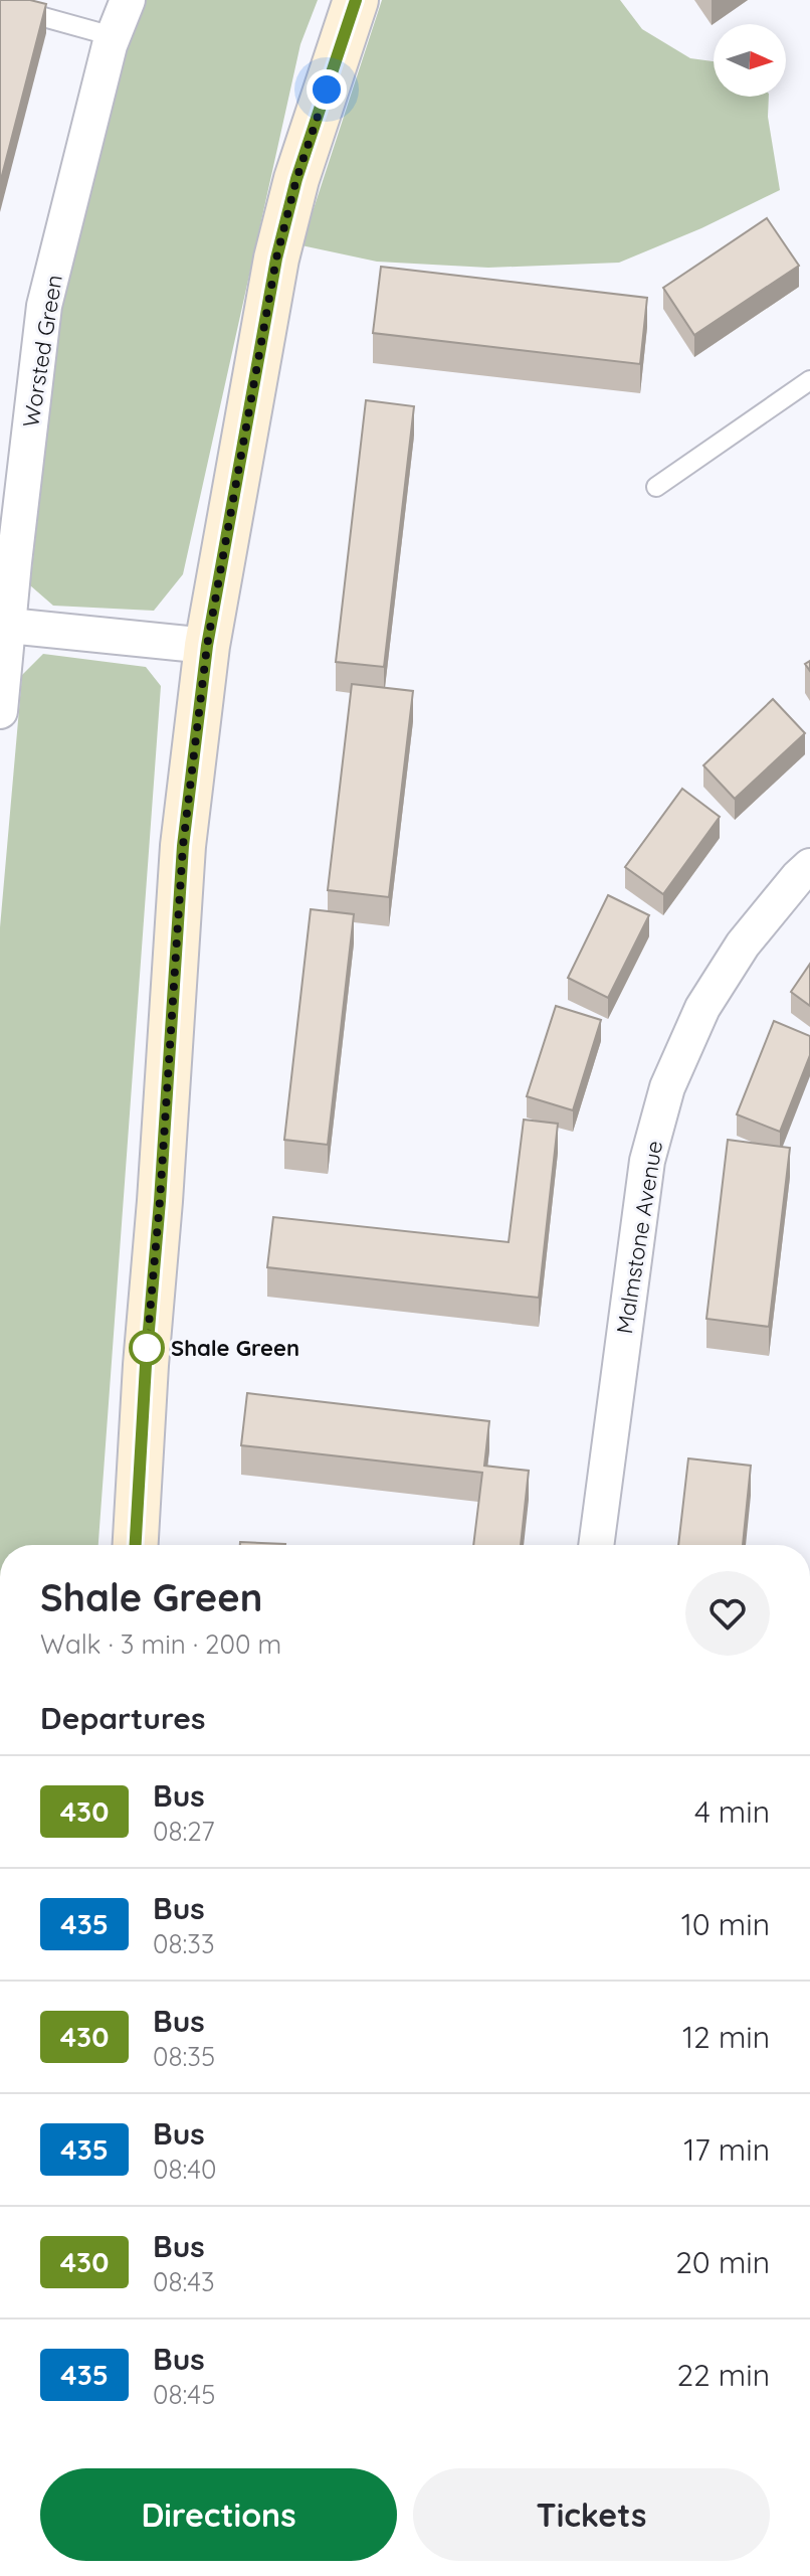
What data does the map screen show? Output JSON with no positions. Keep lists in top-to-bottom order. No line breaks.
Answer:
{"streets":{"street":["Worsted Green","Malmstone Avenue"]},"places":["Shale Green"],"lines":["bus line 430"],"north":"right","page":{"heading":[["Shale Green","Walk · 3 min · 200 m"],"Departures"],"list":[{"mark":"430","name":"Bus","note":"08:27","value":"4 min"},{"mark":"435","name":"Bus","note":"08:33","value":"10 min"},{"mark":"430","name":"Bus","note":"08:35","value":"12 min"},{"mark":"435","name":"Bus","note":"08:40","value":"17 min"},{"mark":"430","name":"Bus","note":"08:43","value":"20 min"},{"mark":"435","name":"Bus","note":"08:45","value":"22 min"}],"buttons":["Directions","Tickets"]}}
